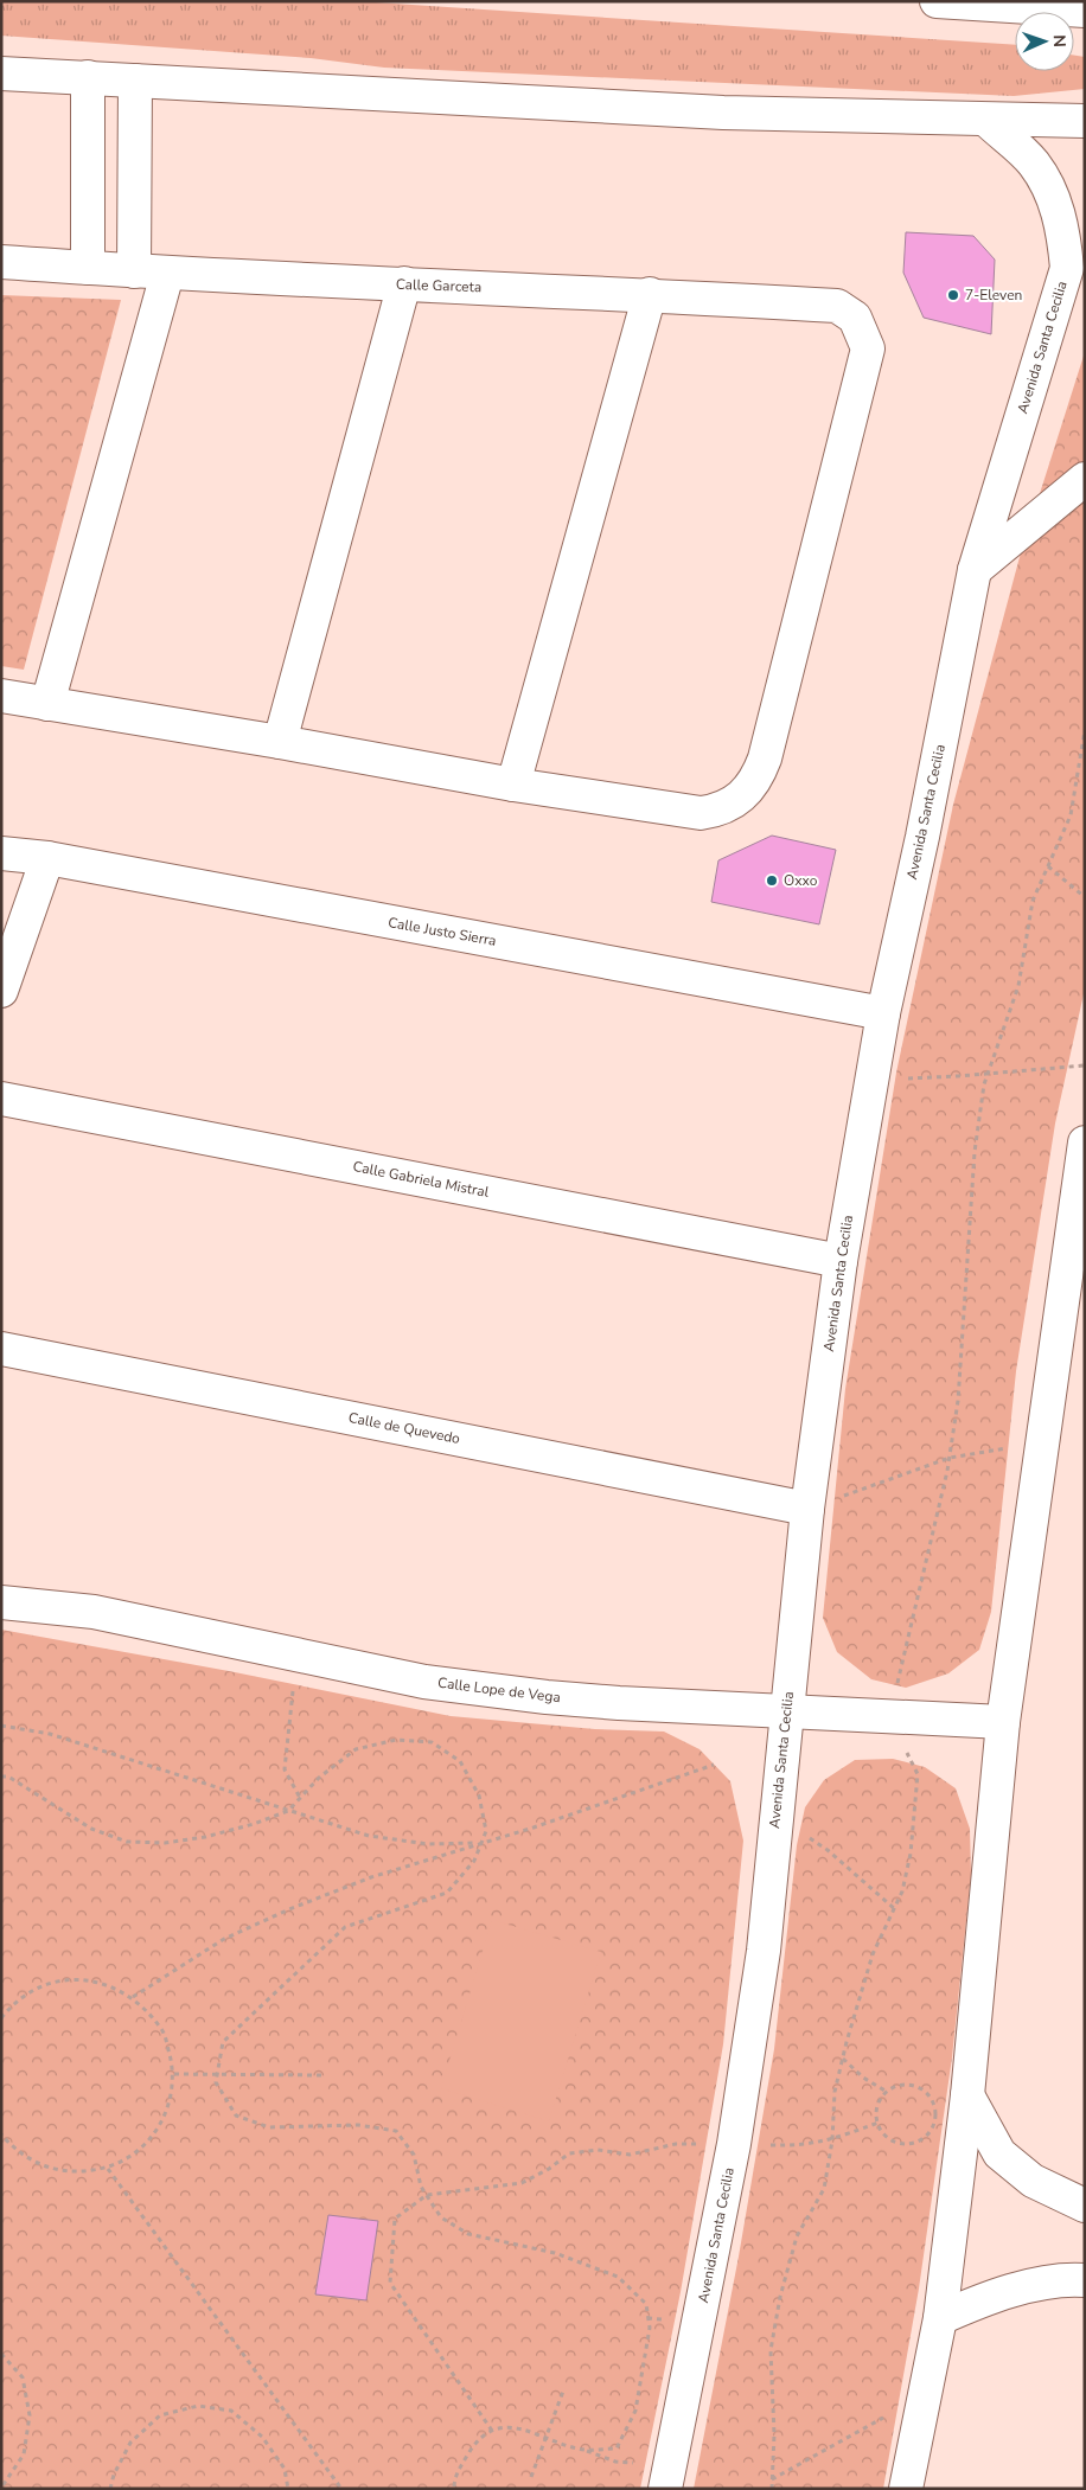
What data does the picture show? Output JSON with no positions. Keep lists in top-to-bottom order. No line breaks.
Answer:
{"streets":{"street":["Calle Garceta","Avenida Santa Cecilia","Calle Justo Sierra","Calle Gabriela Mistral","Calle de Quevedo","Calle Lope de Vega"]},"crossings":[["Avenida Santa Cecilia","Calle Justo Sierra"],["Avenida Santa Cecilia","Calle Gabriela Mistral"],["Avenida Santa Cecilia","Calle de Quevedo"],["Avenida Santa Cecilia","Calle Lope de Vega"]],"places":["7-Eleven","Oxxo"],"north":"right"}
